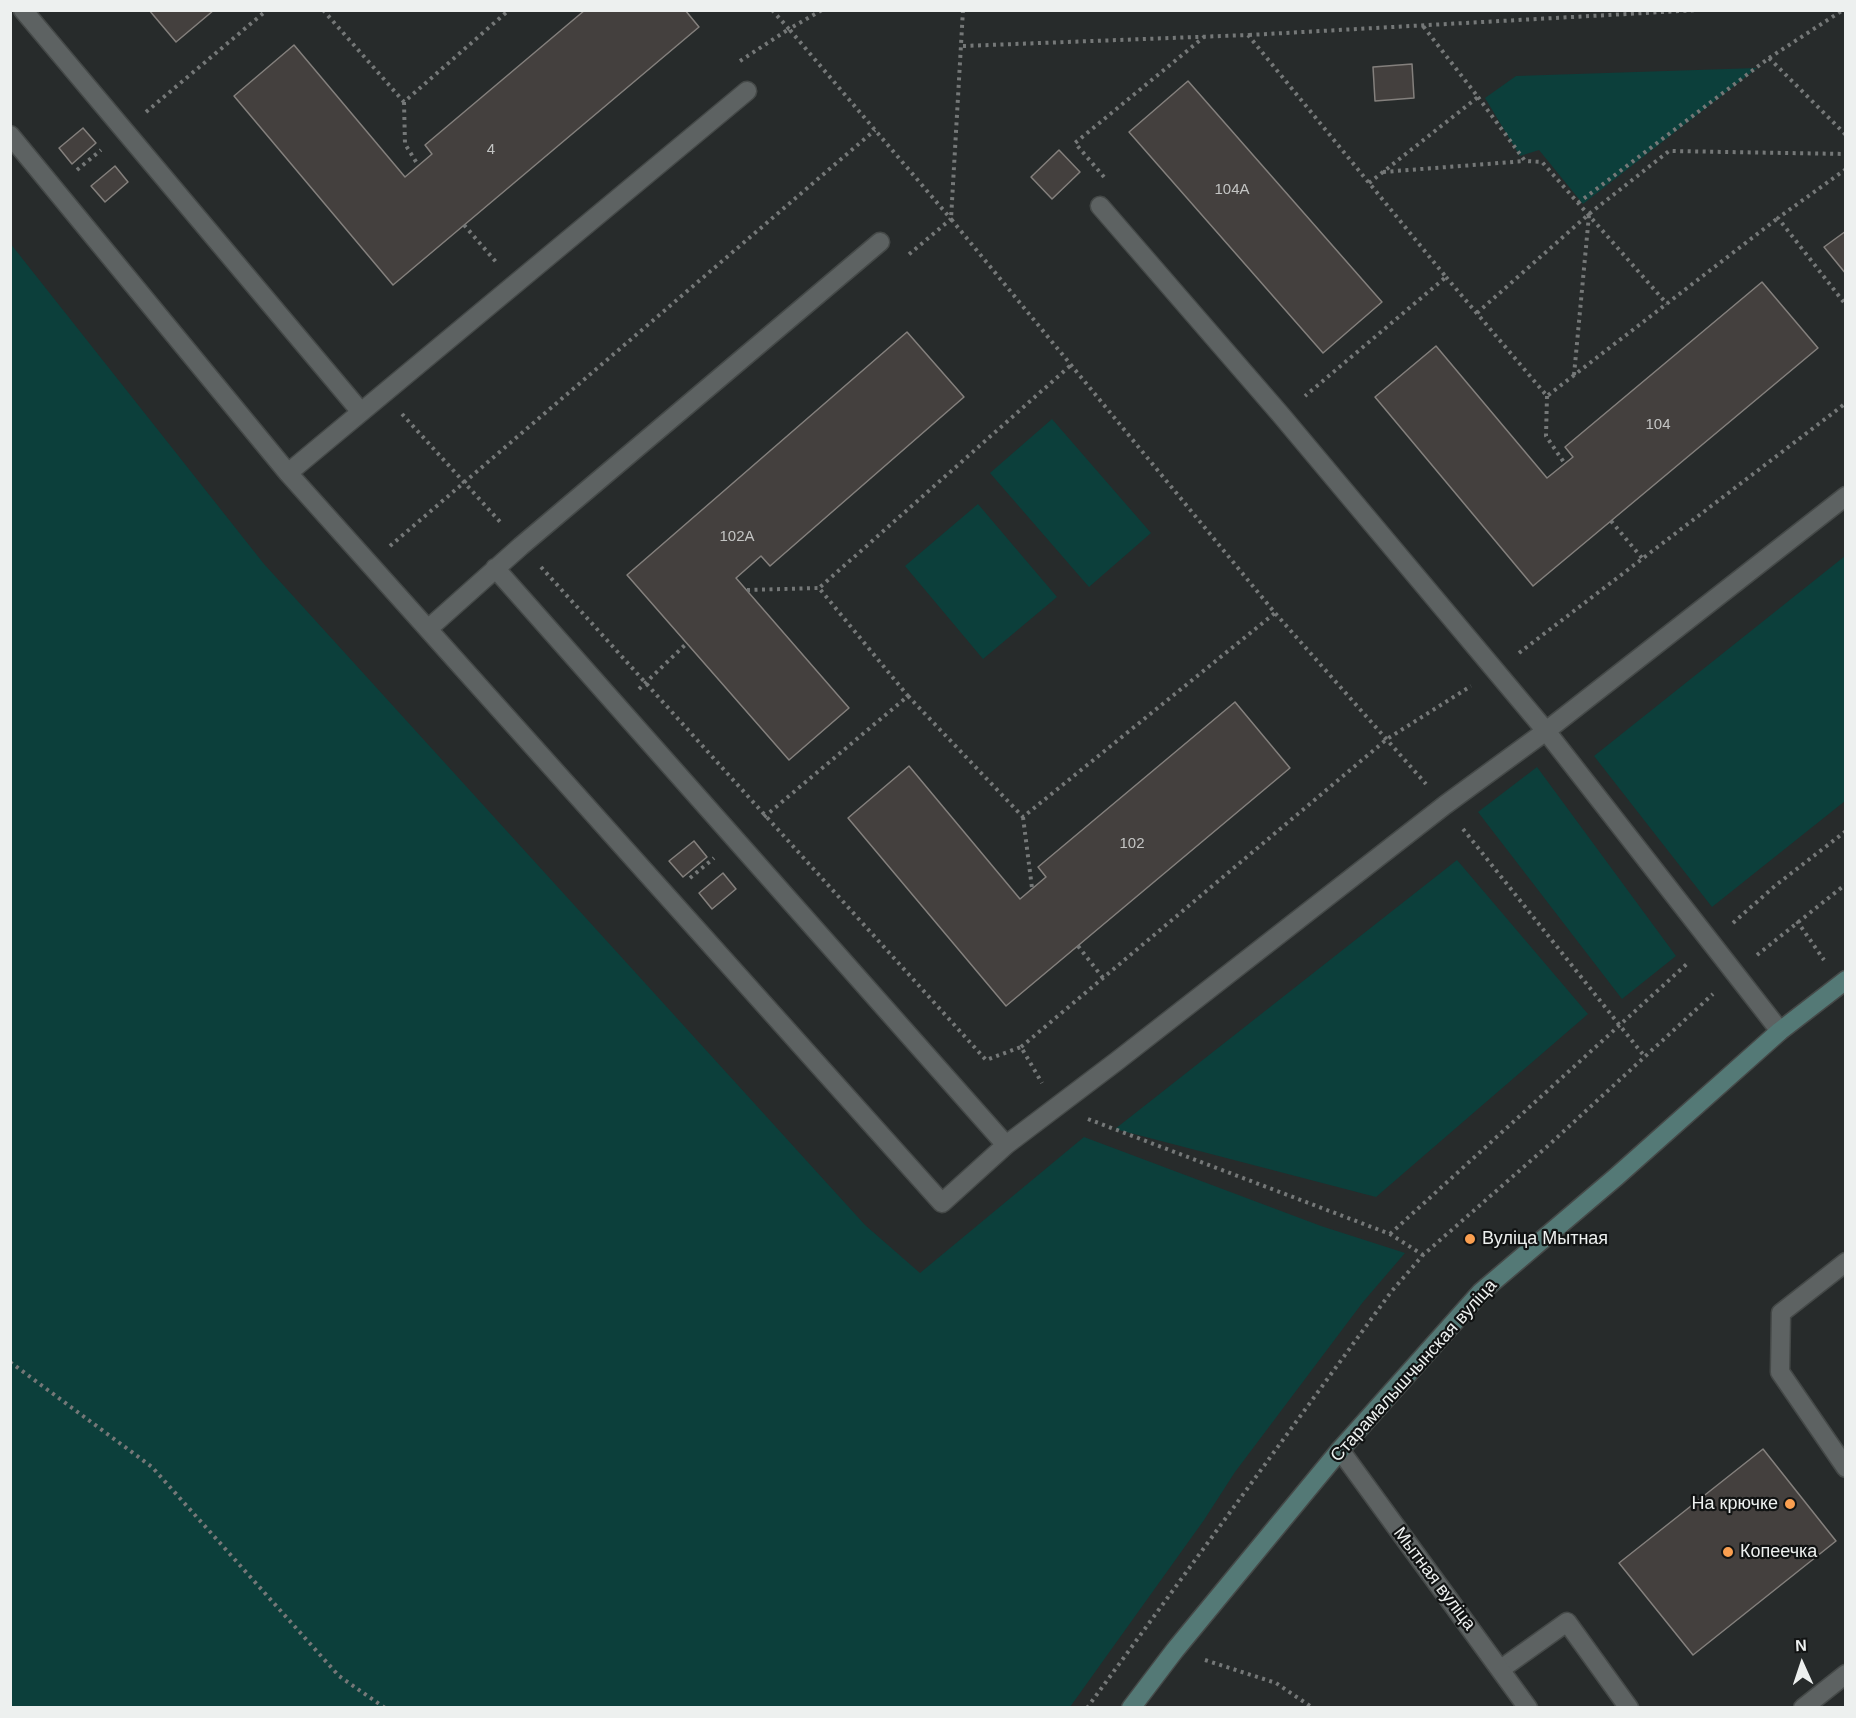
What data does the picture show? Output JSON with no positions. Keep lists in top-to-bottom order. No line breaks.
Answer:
{"streets":{"main road":["Старамалышчынская вуліца"],"street":["Мытная вуліца"]},"crossings":[["Старамалышчынская вуліца","Мытная вуліца"]],"places":["Вуліца Мытная","На крючке","Копеечка"],"house_numbers":["4","104А","104","102А","102"],"north":"top"}
